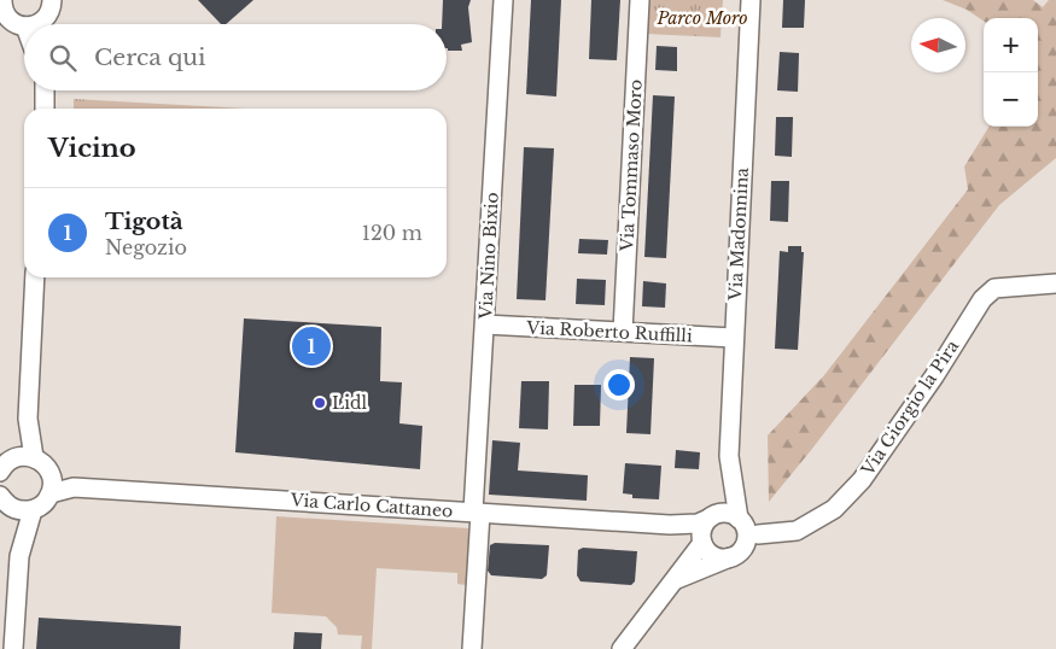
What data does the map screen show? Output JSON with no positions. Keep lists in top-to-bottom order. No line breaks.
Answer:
{"streets":{"street":["Via Tommaso Moro","Via Madonnina","Via Nino Bixio","Via Roberto Ruffilli","Via Giorgio la Pira","Via Carlo Cattaneo"]},"crossings":[["Via Tommaso Moro","Via Roberto Ruffilli"],["Via Madonnina","Via Roberto Ruffilli"],["Via Madonnina","Via Carlo Cattaneo"],["Via Nino Bixio","Via Roberto Ruffilli"],["Via Nino Bixio","Via Carlo Cattaneo"]],"parks":["Parco Moro"],"places":["Lidl"],"north":"left","page":{"map_buttons":["+","−"],"search":"Cerca qui","heading":"Vicino","list":[{"mark":"1","name":"Tigotà","note":"Negozio","value":"120 m"}],"pins":"1"}}
